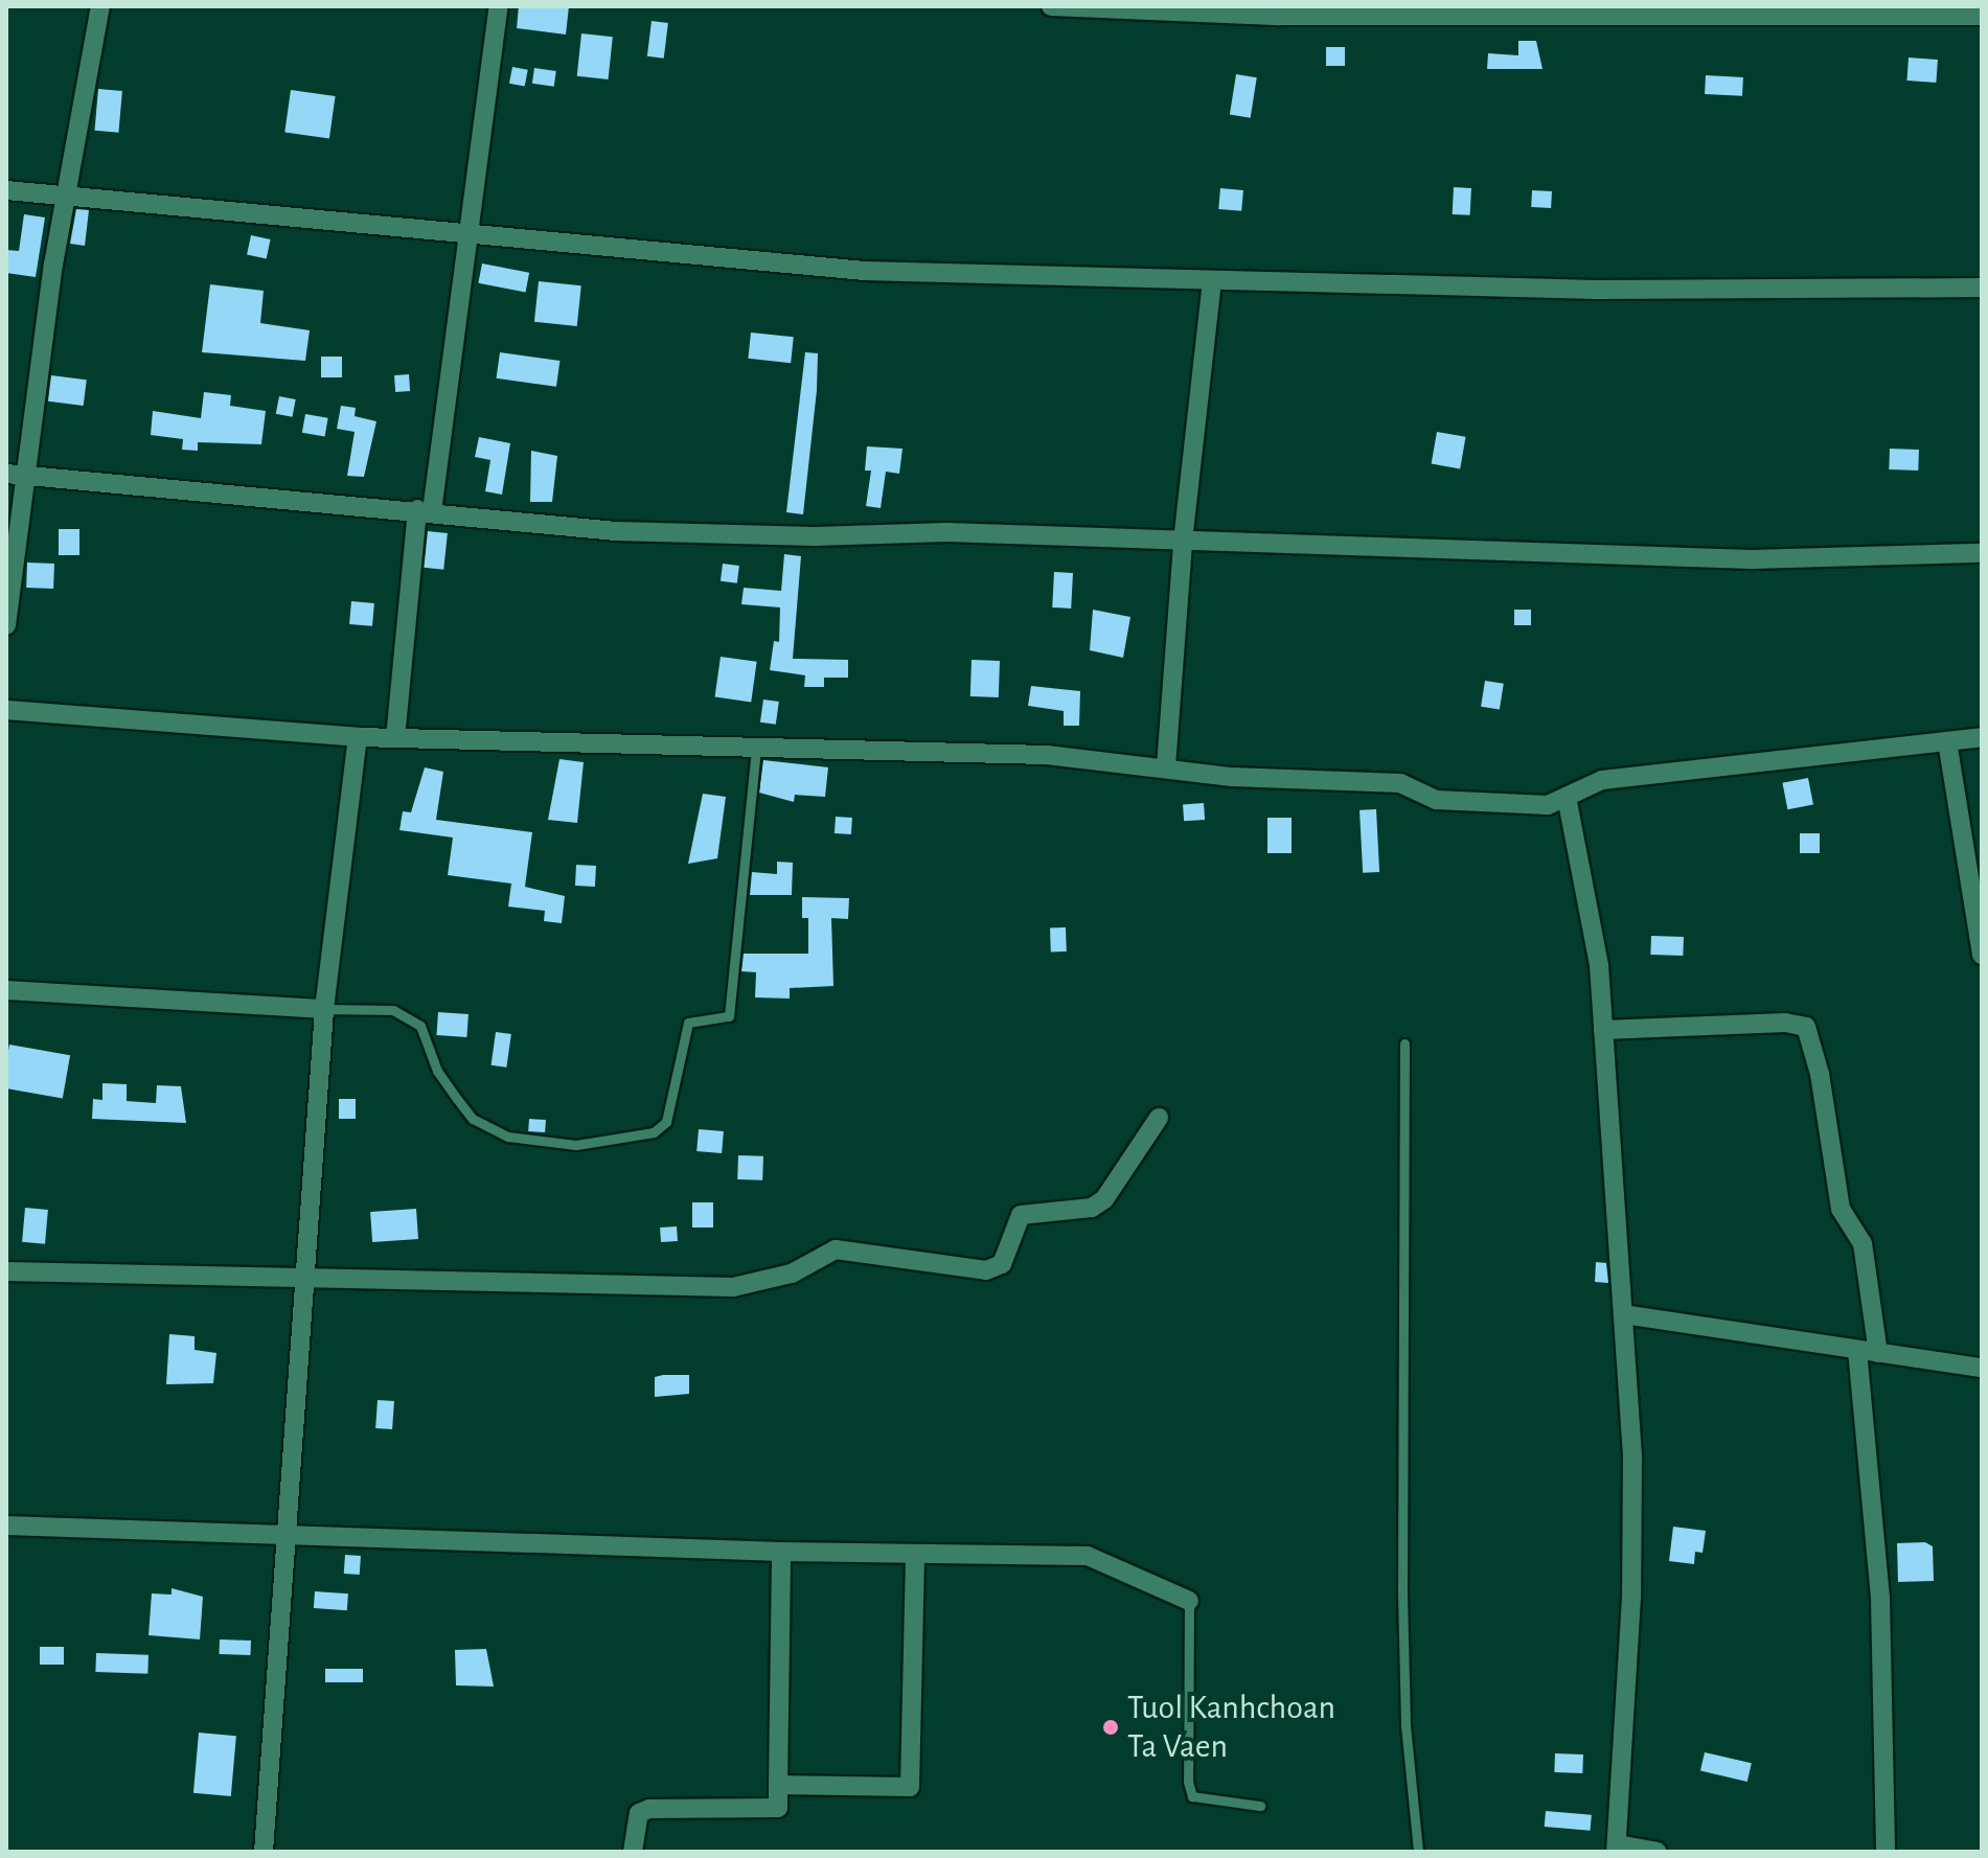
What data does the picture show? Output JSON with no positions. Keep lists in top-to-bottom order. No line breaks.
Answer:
{"places":["Tuol Kanhchoan Ta Vaen"]}
